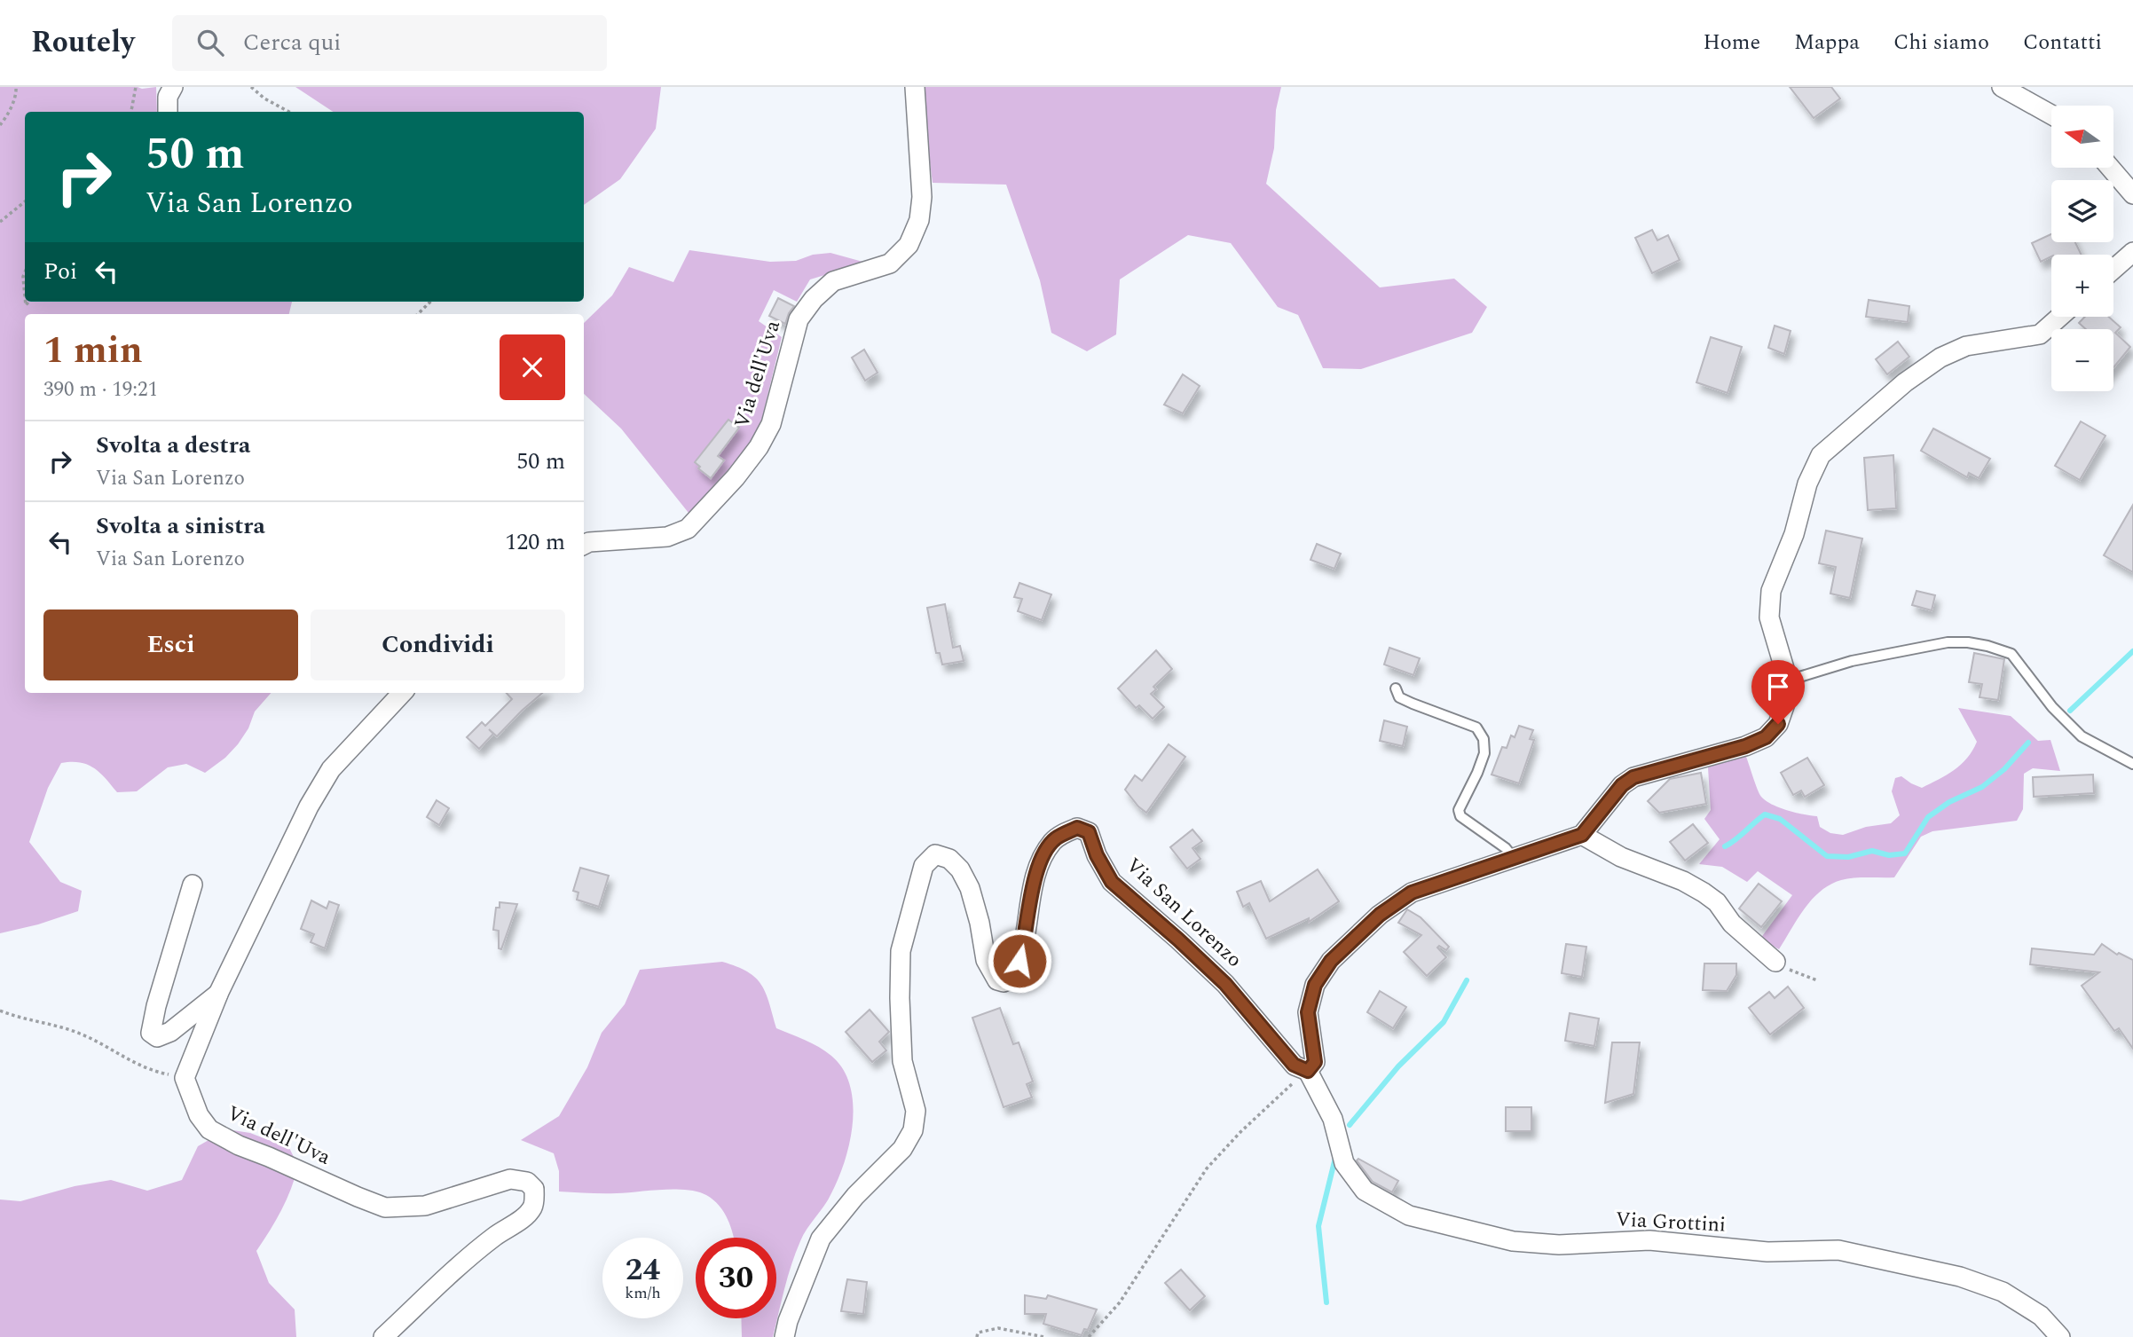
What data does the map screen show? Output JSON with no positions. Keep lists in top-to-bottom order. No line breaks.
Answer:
{"streets":{"street":["Via dell'Uva","Via San Lorenzo","Via Grottini"]},"crossings":[["Via San Lorenzo","Via Grottini"]],"north":"left","page":{"header":"Routely","search":"Cerca qui","nav":["Home","Mappa","Chi siamo","Contatti"],"map_buttons":["+","−"],"turn":["50 m","Via San Lorenzo"],"then":"Poi","heading":["1 min","390 m · 19:21"],"list":[{"name":"Svolta a destra","note":"Via San Lorenzo","value":"50 m"},{"name":"Svolta a sinistra","note":"Via San Lorenzo","value":"120 m"}],"buttons":["Esci","Condividi"],"speed":"24 km/h","limit":"30"}}
